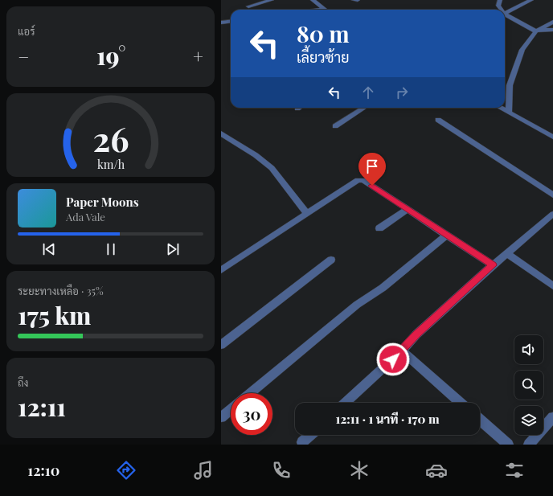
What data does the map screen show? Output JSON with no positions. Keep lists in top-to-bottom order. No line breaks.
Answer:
{"page":{"tile":["แอร์",["ระยะทางเหลือ · 35%","175 km"],["ถึง","12:11"]],"turn":["80 m","เลี้ยวซ้าย"],"heat":["−","19°","+"],"song":["Paper Moons","Ada Vale"],"limit":"30","trip":"12:11 · 1 นาที · 170 m","tabs":"12:10","gauge":["26","km/h"]}}
